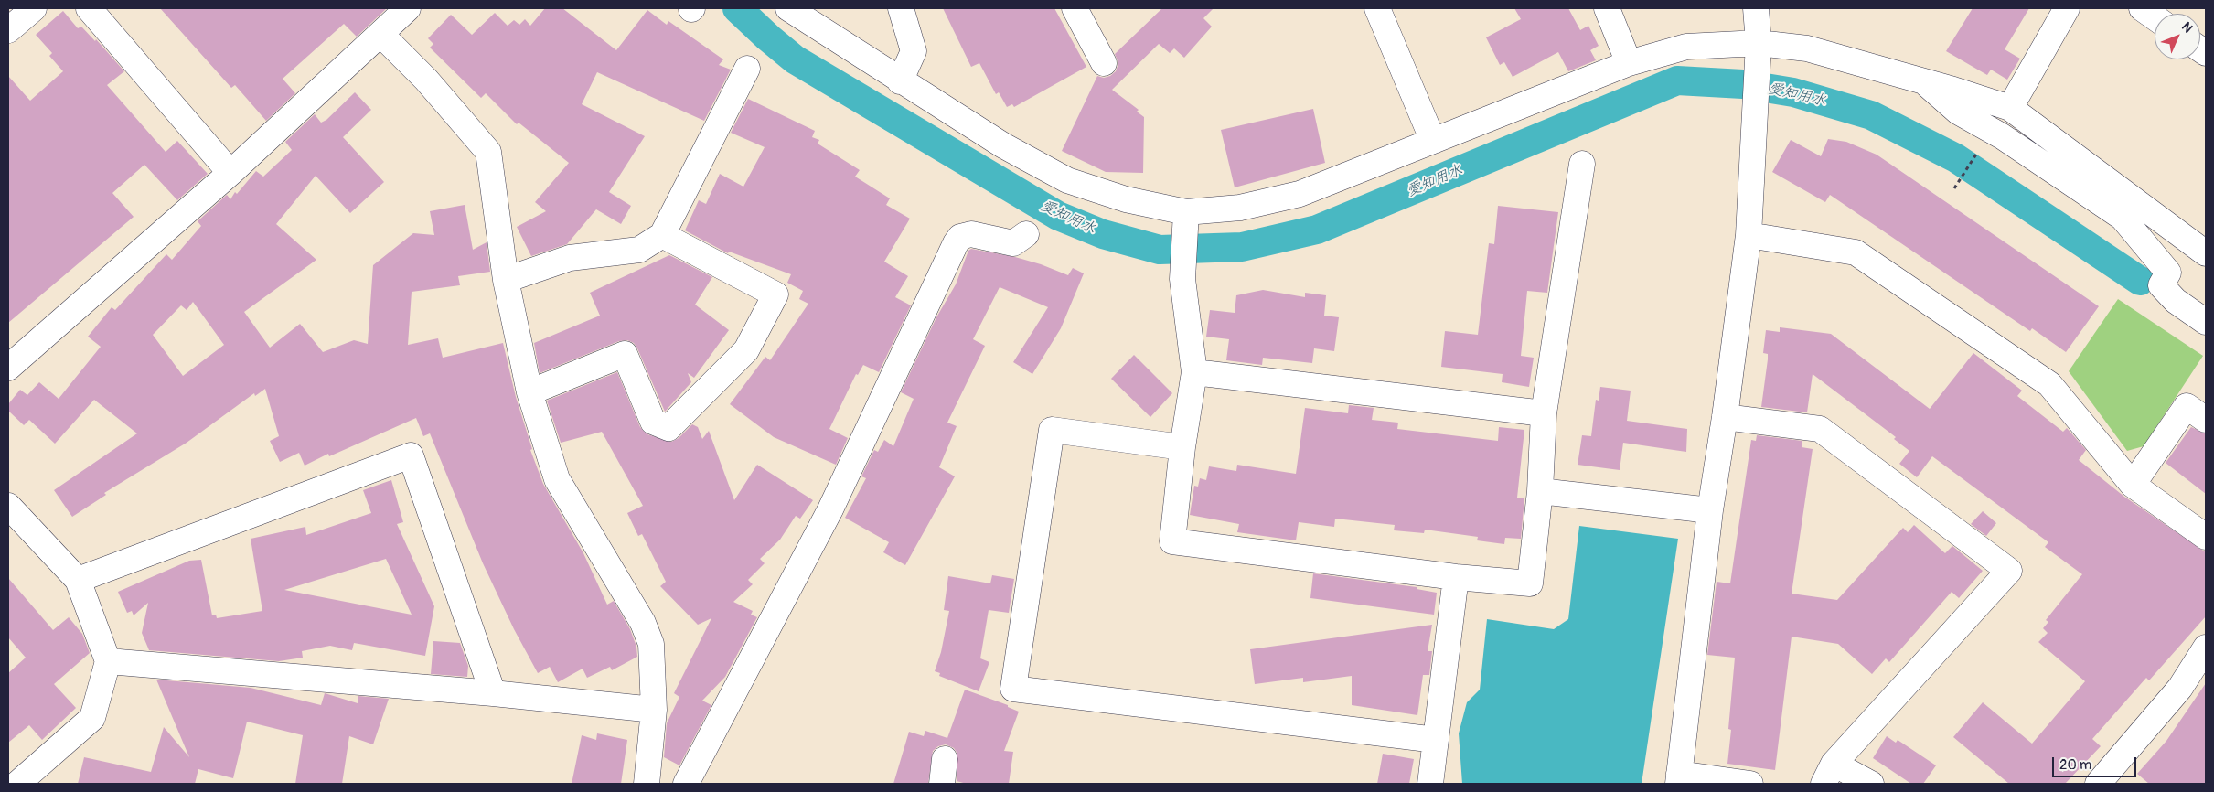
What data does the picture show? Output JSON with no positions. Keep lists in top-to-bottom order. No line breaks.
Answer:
{"water":["愛知用水"],"scale_bar":"20 m","north":"top right"}
